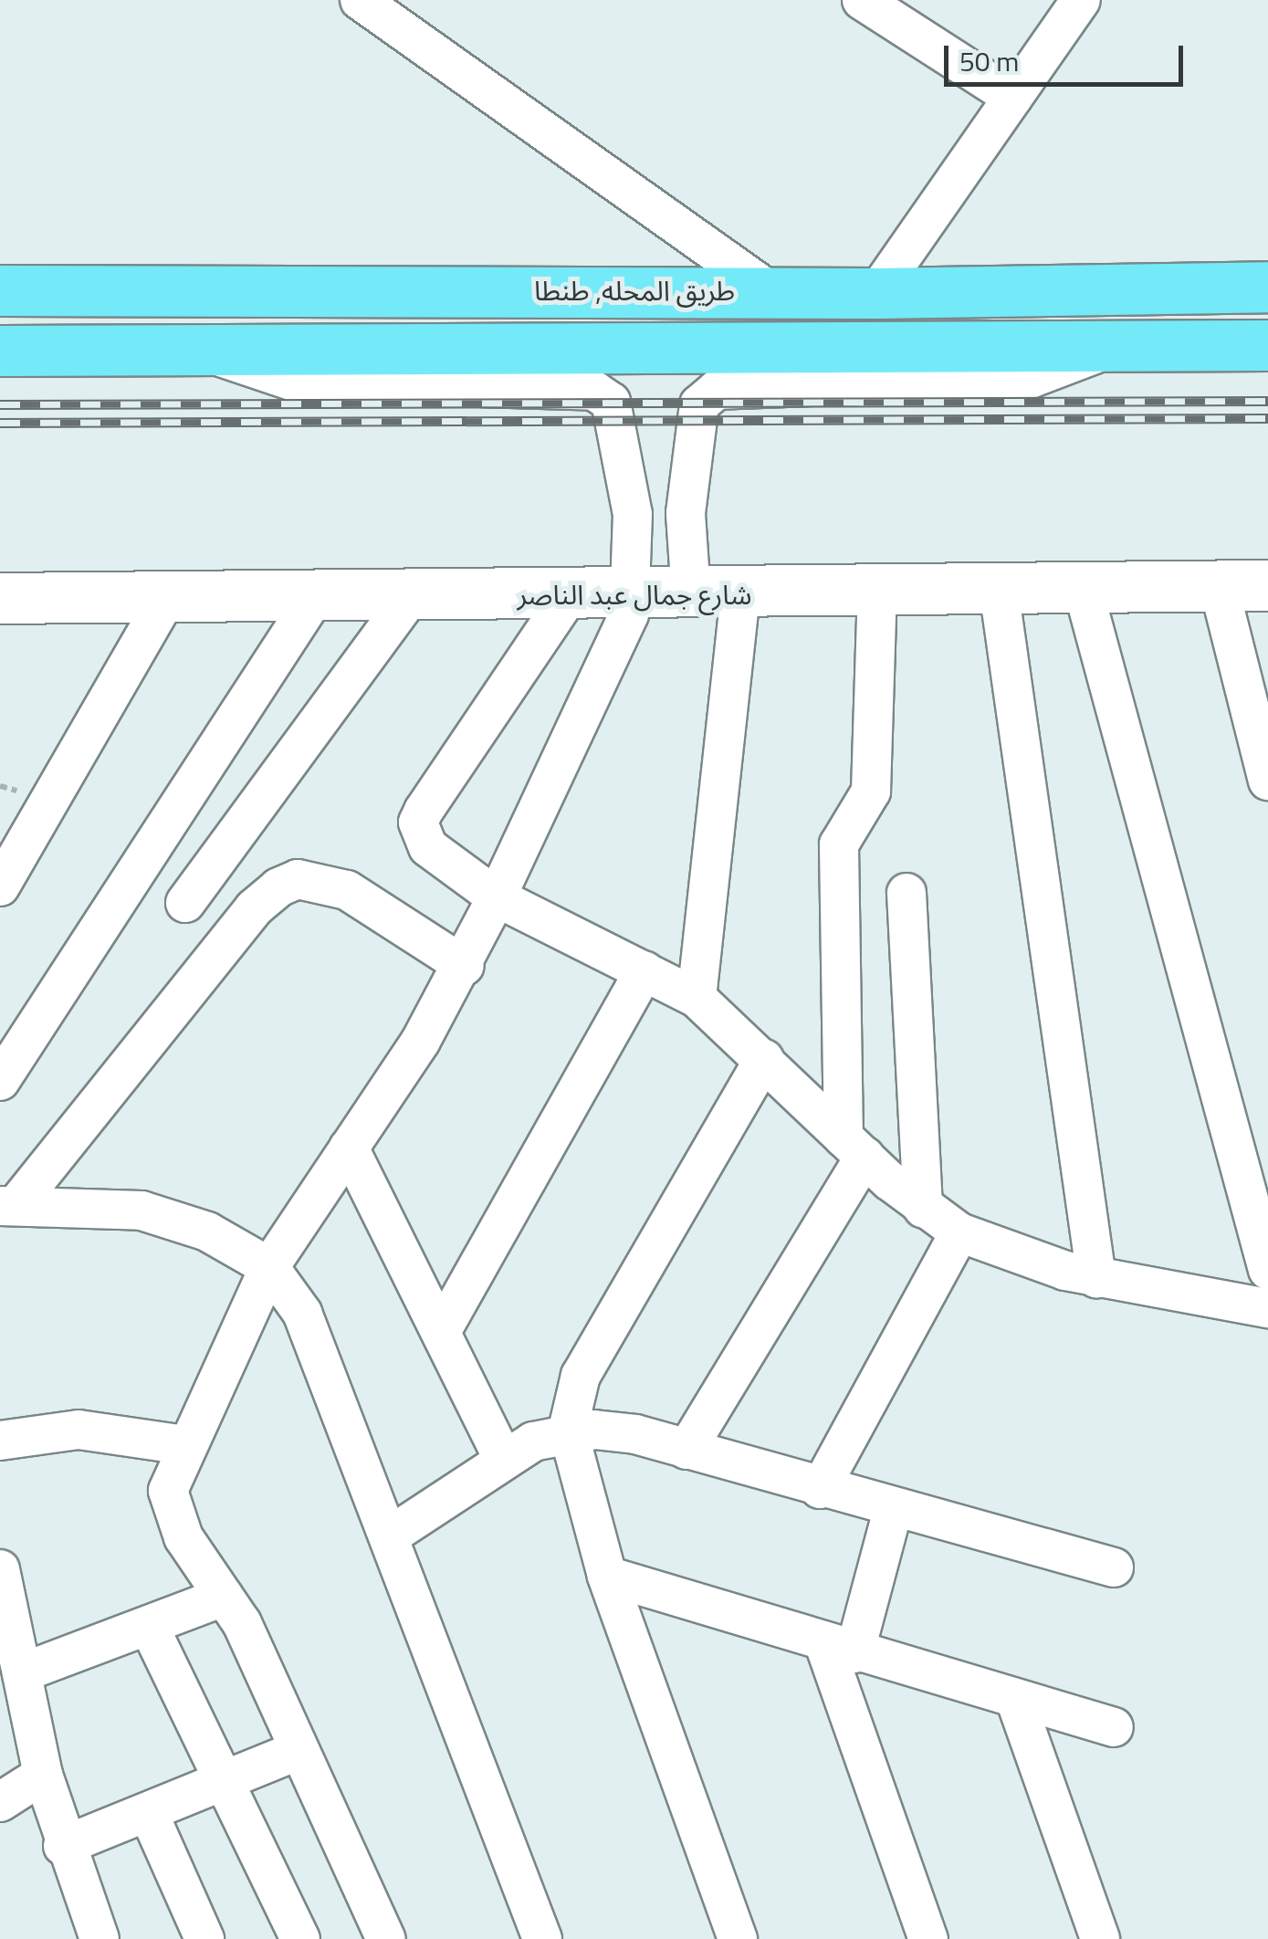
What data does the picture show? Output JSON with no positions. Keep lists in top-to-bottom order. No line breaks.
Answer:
{"streets":{"highway":["طريق المحله, طنطا"],"street":["شارع جمال عبد الناصر"]},"scale_bar":"50 m"}
